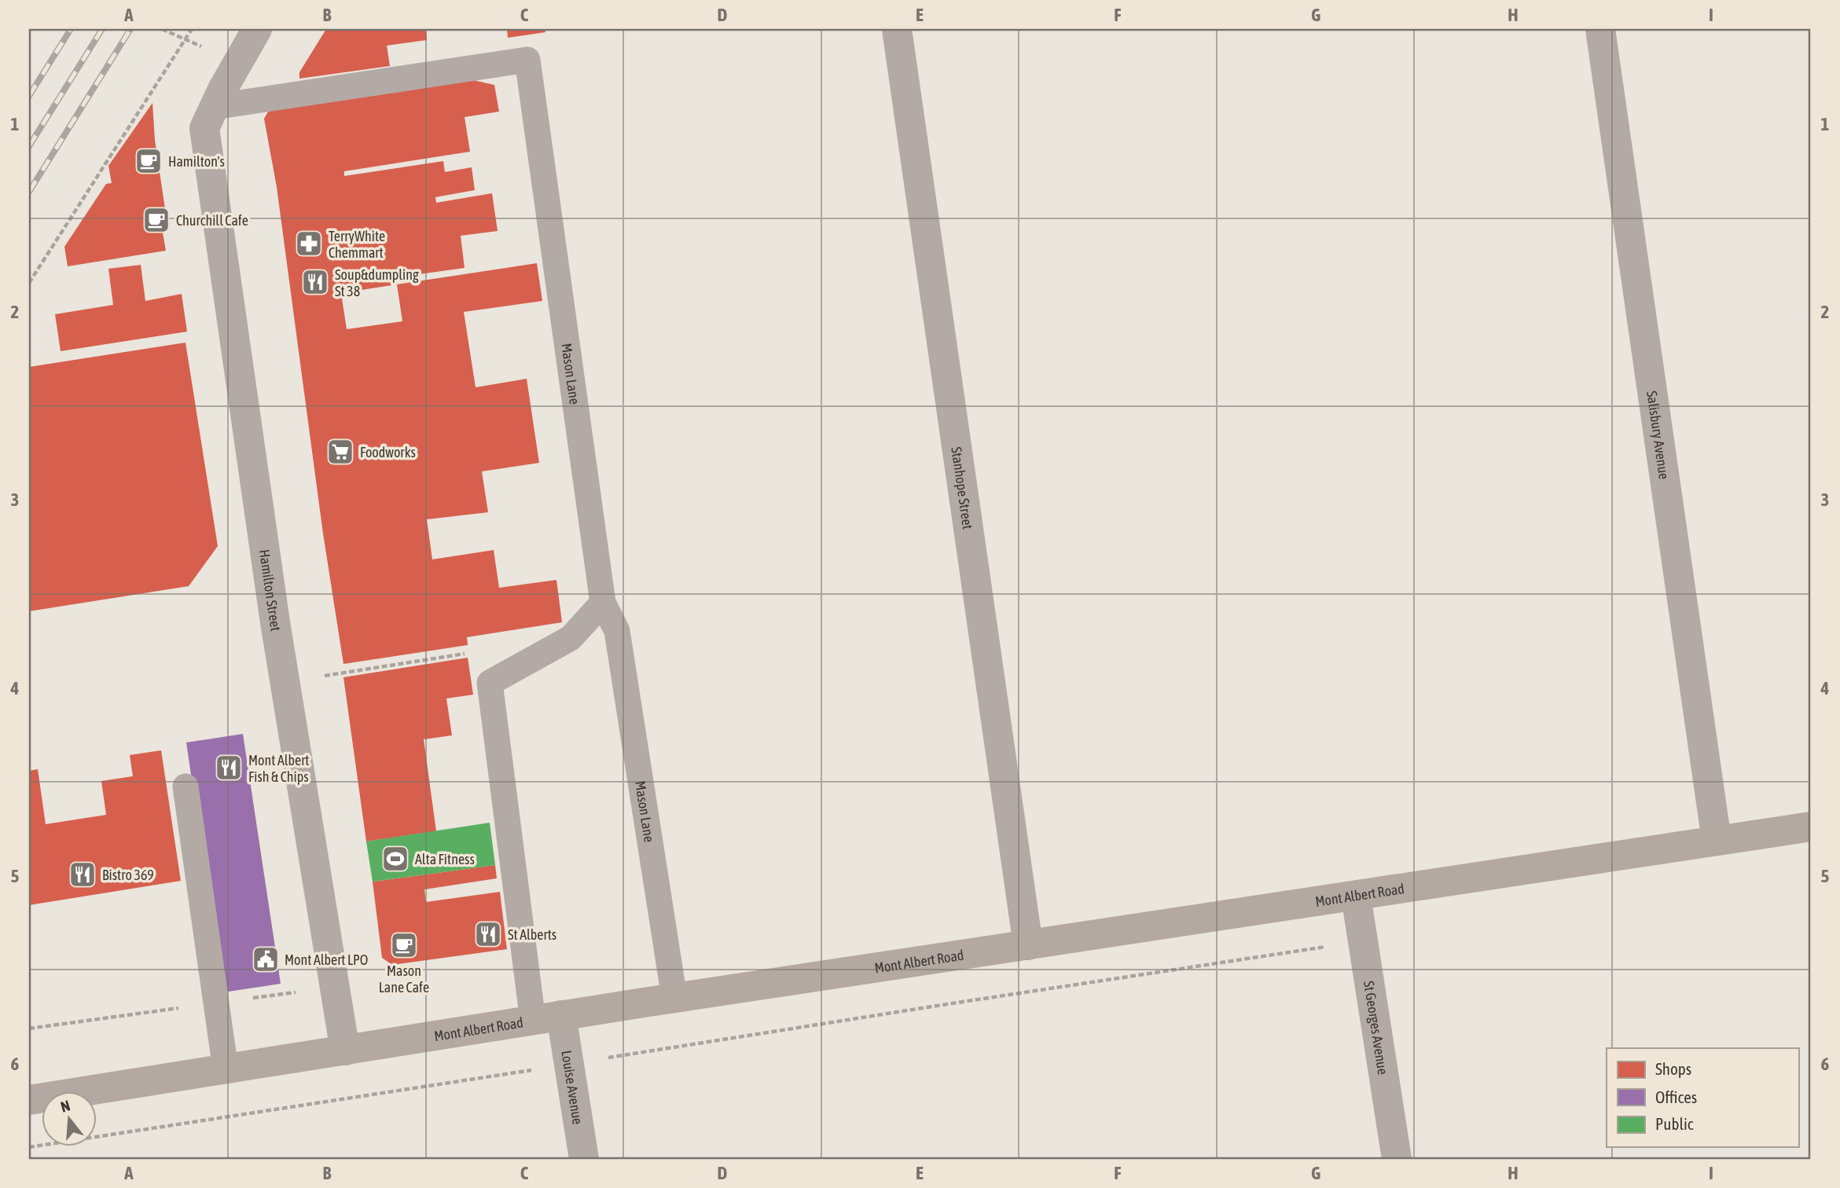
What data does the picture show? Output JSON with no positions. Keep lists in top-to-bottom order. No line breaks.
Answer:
{"streets":{"main road":["Mont Albert Road"],"street":["Salisbury Avenue","Stanhope Street","Hamilton Street","St Georges Avenue","Louise Avenue"],"lane":["Mason Lane"]},"crossings":[["Mason Lane","Hamilton Street"],["Mason Lane","Mont Albert Road"],["Salisbury Avenue","Mont Albert Road"],["Stanhope Street","Mont Albert Road"],["Hamilton Street","Mont Albert Road"],["Mont Albert Road","St Georges Avenue"],["Mont Albert Road","Louise Avenue"]],"places":{"cafe":["Hamilton's","Churchill Cafe","Mason Lane Cafe"],"pharmacy":["TerryWhite Chemmart"],"restaurant":["Soup&dumpling St 38","Mont Albert Fish & Chips","Bistro 369","St Alberts"],"supermarket":["Foodworks"],"sports":["Alta Fitness"],"public building":["Mont Albert LPO"]},"legend":["Shops","Offices","Public"],"north":"top","grid":{"columns":["A","B","C","D","E","F","G","H","I"],"rows":["1","2","3","4","5","6"]}}
